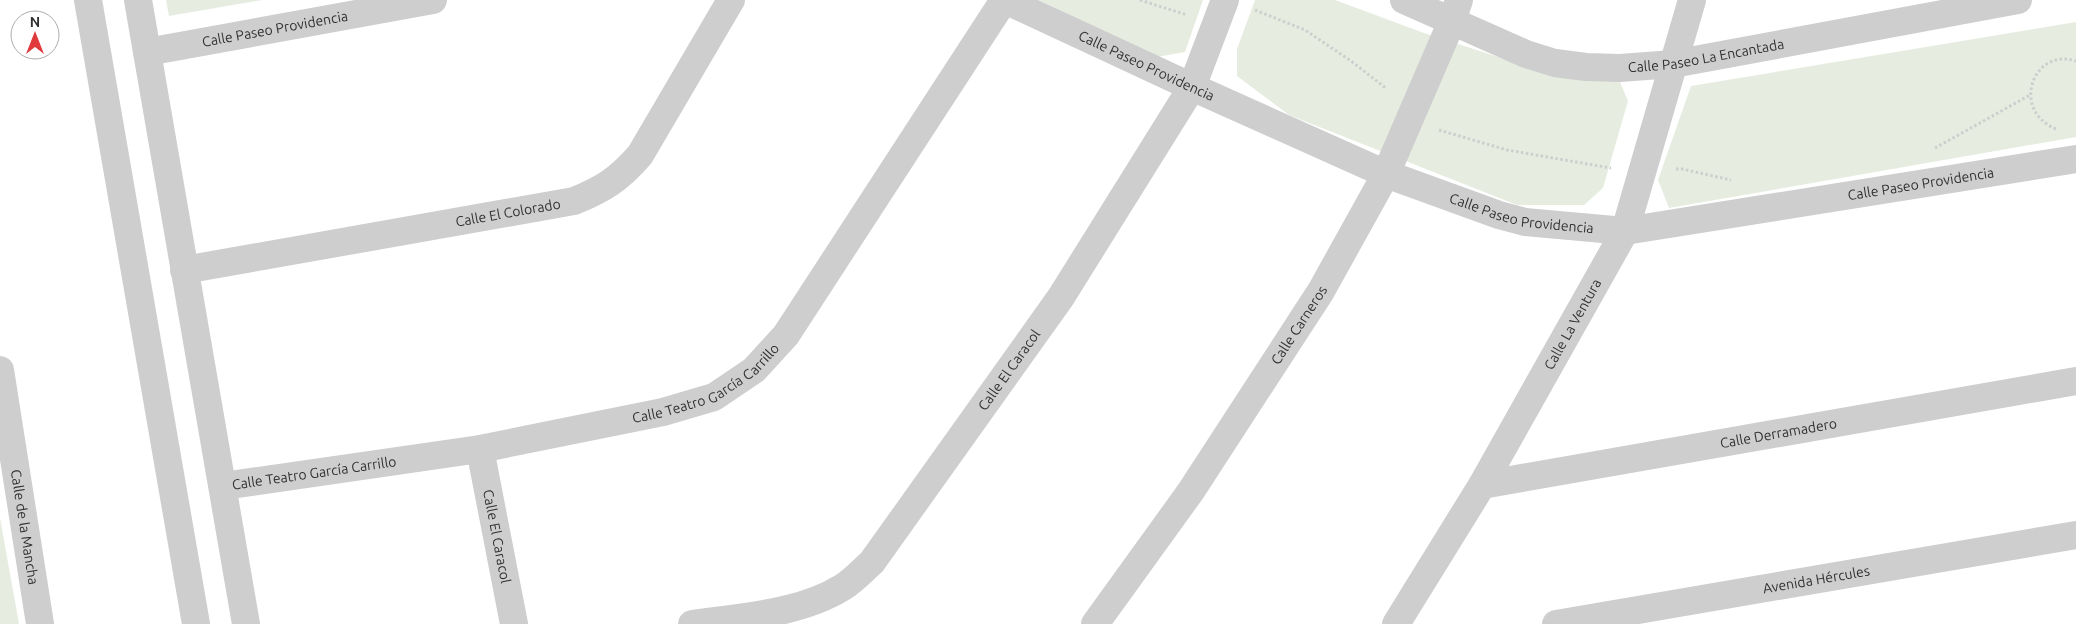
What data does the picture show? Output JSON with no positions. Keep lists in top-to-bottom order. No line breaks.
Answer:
{"streets":{"street":["Calle Paseo Providencia","Calle Paseo La Encantada","Calle El Colorado","Calle Carneros","Calle La Ventura","Calle El Caracol","Calle Teatro García Carrillo","Calle Derramadero","Calle de la Mancha","Avenida Hércules"]},"crossings":[["Calle Paseo Providencia","Calle Carneros"],["Calle Paseo Providencia","Calle La Ventura"],["Calle Paseo Providencia","Calle El Caracol"],["Calle Paseo Providencia","Calle Teatro García Carrillo"],["Calle Paseo La Encantada","Calle Carneros"],["Calle Paseo La Encantada","Calle La Ventura"],["Calle La Ventura","Calle Derramadero"],["Calle El Caracol","Calle Teatro García Carrillo"]],"north":"top"}
